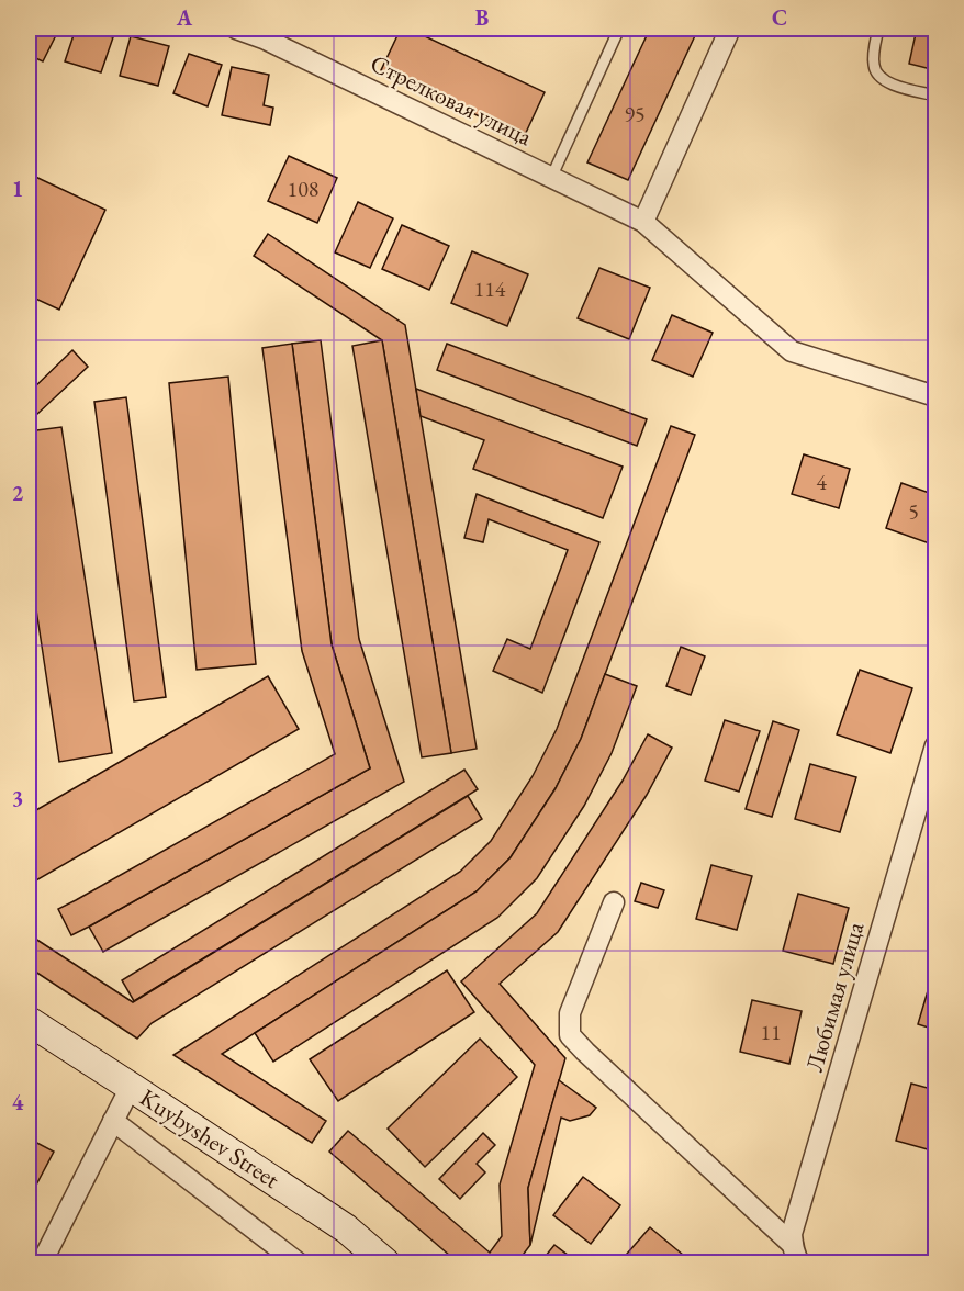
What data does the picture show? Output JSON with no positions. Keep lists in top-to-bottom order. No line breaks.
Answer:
{"streets":{"main road":["Kuybyshev Street"],"street":["Стрелковая улица","Любимая улица"]},"house_numbers":["95","108","114","4","5","11"],"grid":{"columns":["A","B","C"],"rows":["1","2","3","4"]}}
